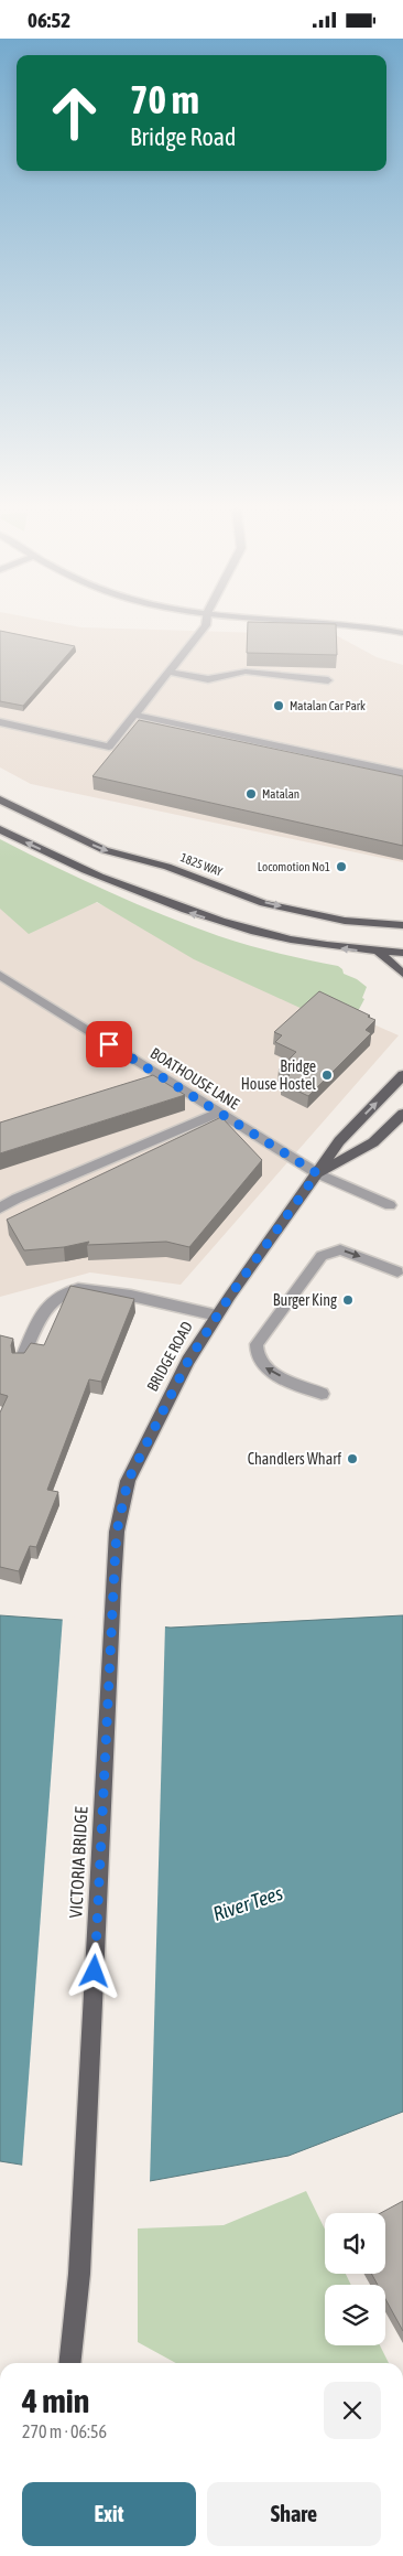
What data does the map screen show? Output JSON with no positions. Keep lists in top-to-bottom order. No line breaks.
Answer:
{"streets":{"main road":["1825 WAY","BRIDGE ROAD","VICTORIA BRIDGE"],"street":["BOATHOUSE LANE"]},"crossings":[["BOATHOUSE LANE","BRIDGE ROAD"],["BRIDGE ROAD","VICTORIA BRIDGE"]],"water":["River Tees"],"places":["Matalan Car Park","Matalan","Locomotion No1","Bridge House Hostel","Burger King","Chandlers Wharf"],"page":{"status":"06:52","turn":["70 m","Bridge Road"],"heading":["4 min","270 m · 06:56"],"buttons":["Exit","Share"]}}
